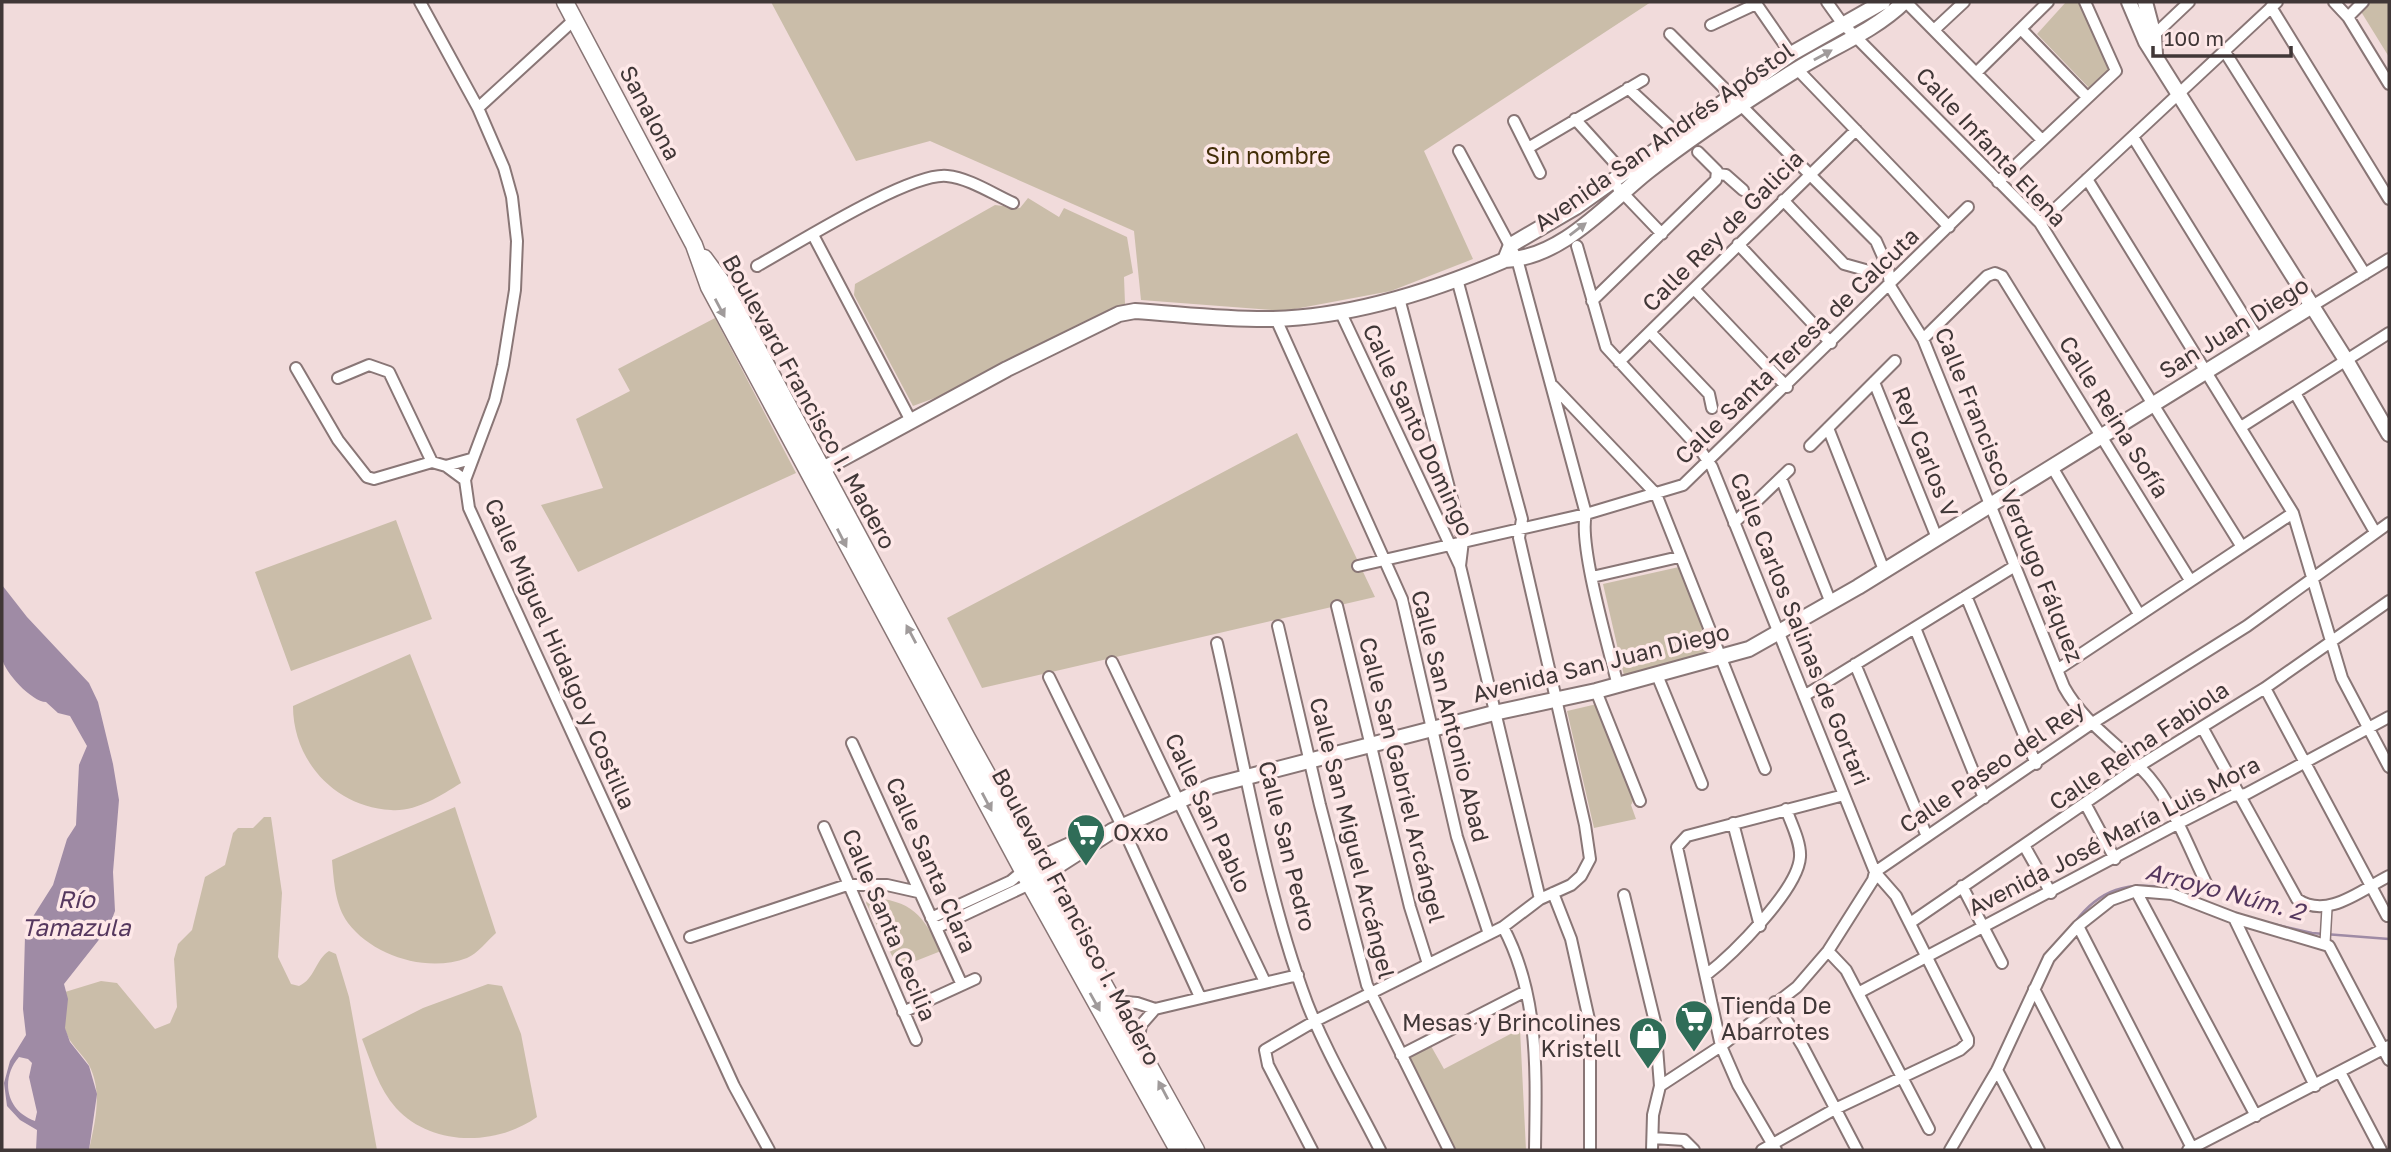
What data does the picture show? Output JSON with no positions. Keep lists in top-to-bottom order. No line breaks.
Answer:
{"streets":{"main road":["Sanalona","Boulevard Francisco I. Madero"],"street":["Avenida San Andrés Apóstol","Calle Infanta Elena","Calle Rey de Galicia","San Juan Diego","Calle Santa Teresa de Calcuta","Calle Reina Sofía","Calle Santo Domingo","Rey Carlos V","Calle Francisco Verdugo Fálquez","Calle Carlos Salinas de Gortari","Calle Miguel Hidalgo y Costilla","Avenida San Juan Diego","Calle San Antonio Abad","Calle Reina Fabiola","Calle Paseo del Rey","Calle San Gabriel Arcángel","Calle San Pablo","Avenida José María Luis Mora","Calle San Miguel Arcángel","Calle San Pedro","Calle Santa Clara","Calle Santa Cecilia"]},"crossings":[["Sanalona","Boulevard Francisco I. Madero"],["Avenida San Andrés Apóstol","Calle Infanta Elena"],["Avenida San Andrés Apóstol","Boulevard Francisco I. Madero"],["Avenida San Andrés Apóstol","Calle Santo Domingo"],["Avenida San Andrés Apóstol","Calle Francisco Verdugo Fálquez"],["Avenida San Andrés Apóstol","Calle San Antonio Abad"],["Calle Infanta Elena","San Juan Diego"],["Calle Rey de Galicia","Calle Francisco Verdugo Fálquez"],["Calle Rey de Galicia","Calle Carlos Salinas de Gortari"],["San Juan Diego","Calle Reina Sofía"],["San Juan Diego","Avenida San Juan Diego"],["Calle Santa Teresa de Calcuta","Calle Santo Domingo"],["Calle Santa Teresa de Calcuta","Calle Francisco Verdugo Fálquez"],["Calle Santa Teresa de Calcuta","Calle Carlos Salinas de Gortari"],["Calle Santa Teresa de Calcuta","Calle San Antonio Abad"],["Boulevard Francisco I. Madero","Avenida San Juan Diego"],["Calle Reina Sofía","Calle Francisco Verdugo Fálquez"],["Calle Reina Sofía","Avenida San Juan Diego"],["Calle Santo Domingo","Avenida San Juan Diego"],["Rey Carlos V","Avenida San Juan Diego"],["Calle Francisco Verdugo Fálquez","Avenida San Juan Diego"],["Calle Francisco Verdugo Fálquez","Calle Reina Fabiola"],["Calle Francisco Verdugo Fálquez","Calle Paseo del Rey"],["Calle Francisco Verdugo Fálquez","Avenida José María Luis Mora"],["Calle Carlos Salinas de Gortari","Avenida San Juan Diego"],["Calle Carlos Salinas de Gortari","Calle Reina Fabiola"],["Calle Carlos Salinas de Gortari","Calle Paseo del Rey"],["Calle Carlos Salinas de Gortari","Avenida José María Luis Mora"],["Avenida San Juan Diego","Calle San Antonio Abad"],["Avenida San Juan Diego","Calle San Gabriel Arcángel"],["Avenida San Juan Diego","Calle San Pablo"],["Avenida San Juan Diego","Calle San Miguel Arcángel"],["Avenida San Juan Diego","Calle San Pedro"],["Calle Santa Clara","Calle Santa Cecilia"]],"water":["Arroyo Núm. 2","Río Tamazula"],"parks":["Sin nombre"],"places":{"supermarket":["Oxxo","Tienda De Abarrotes"],"shop":["Mesas y Brincolines Kristell"]},"scale_bar":"100 m"}
